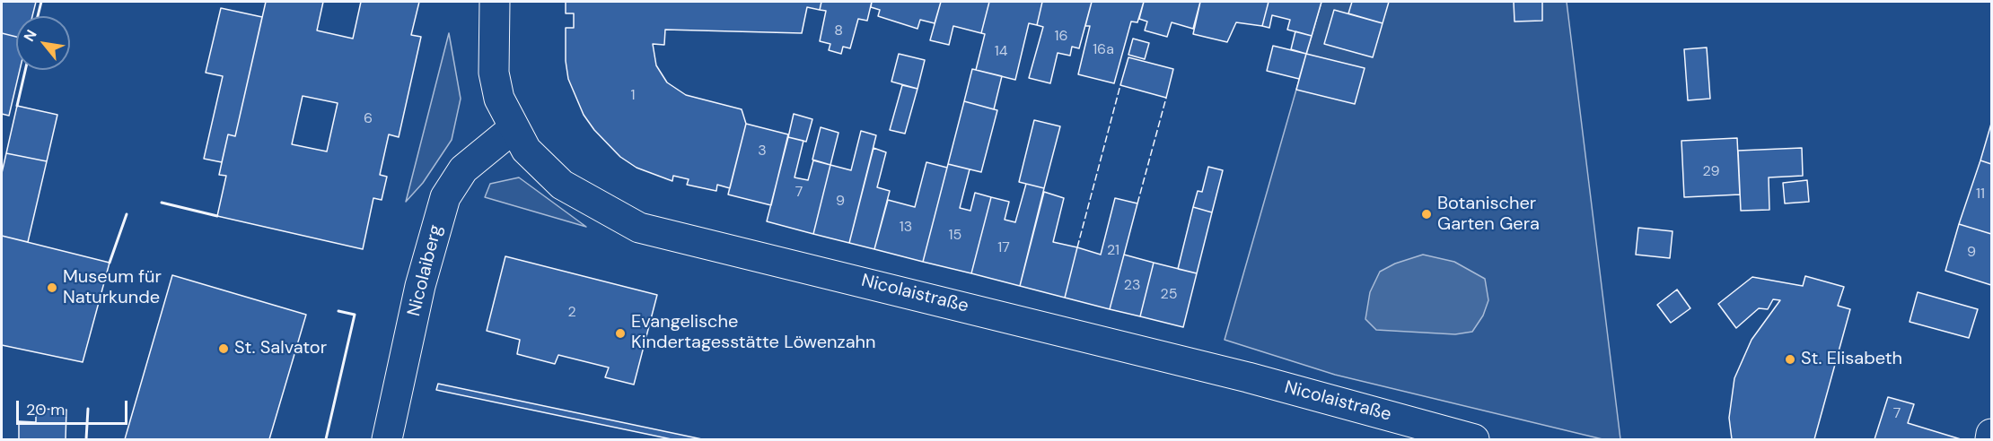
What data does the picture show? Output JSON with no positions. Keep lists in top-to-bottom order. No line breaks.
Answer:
{"streets":{"main road":["Nicolaiberg","Nicolaistraße"]},"crossings":[["Nicolaiberg","Nicolaistraße"]],"places":["Botanischer Garten Gera","Museum für Naturkunde","Evangelische Kindertagesstätte Löwenzahn","St. Salvator","St. Elisabeth"],"house_numbers":["8","16","16a","14","1","6","3","29","7","11","9","13","15","17","21","9","23","25","2","7"],"scale_bar":"20 m","north":"top left"}
